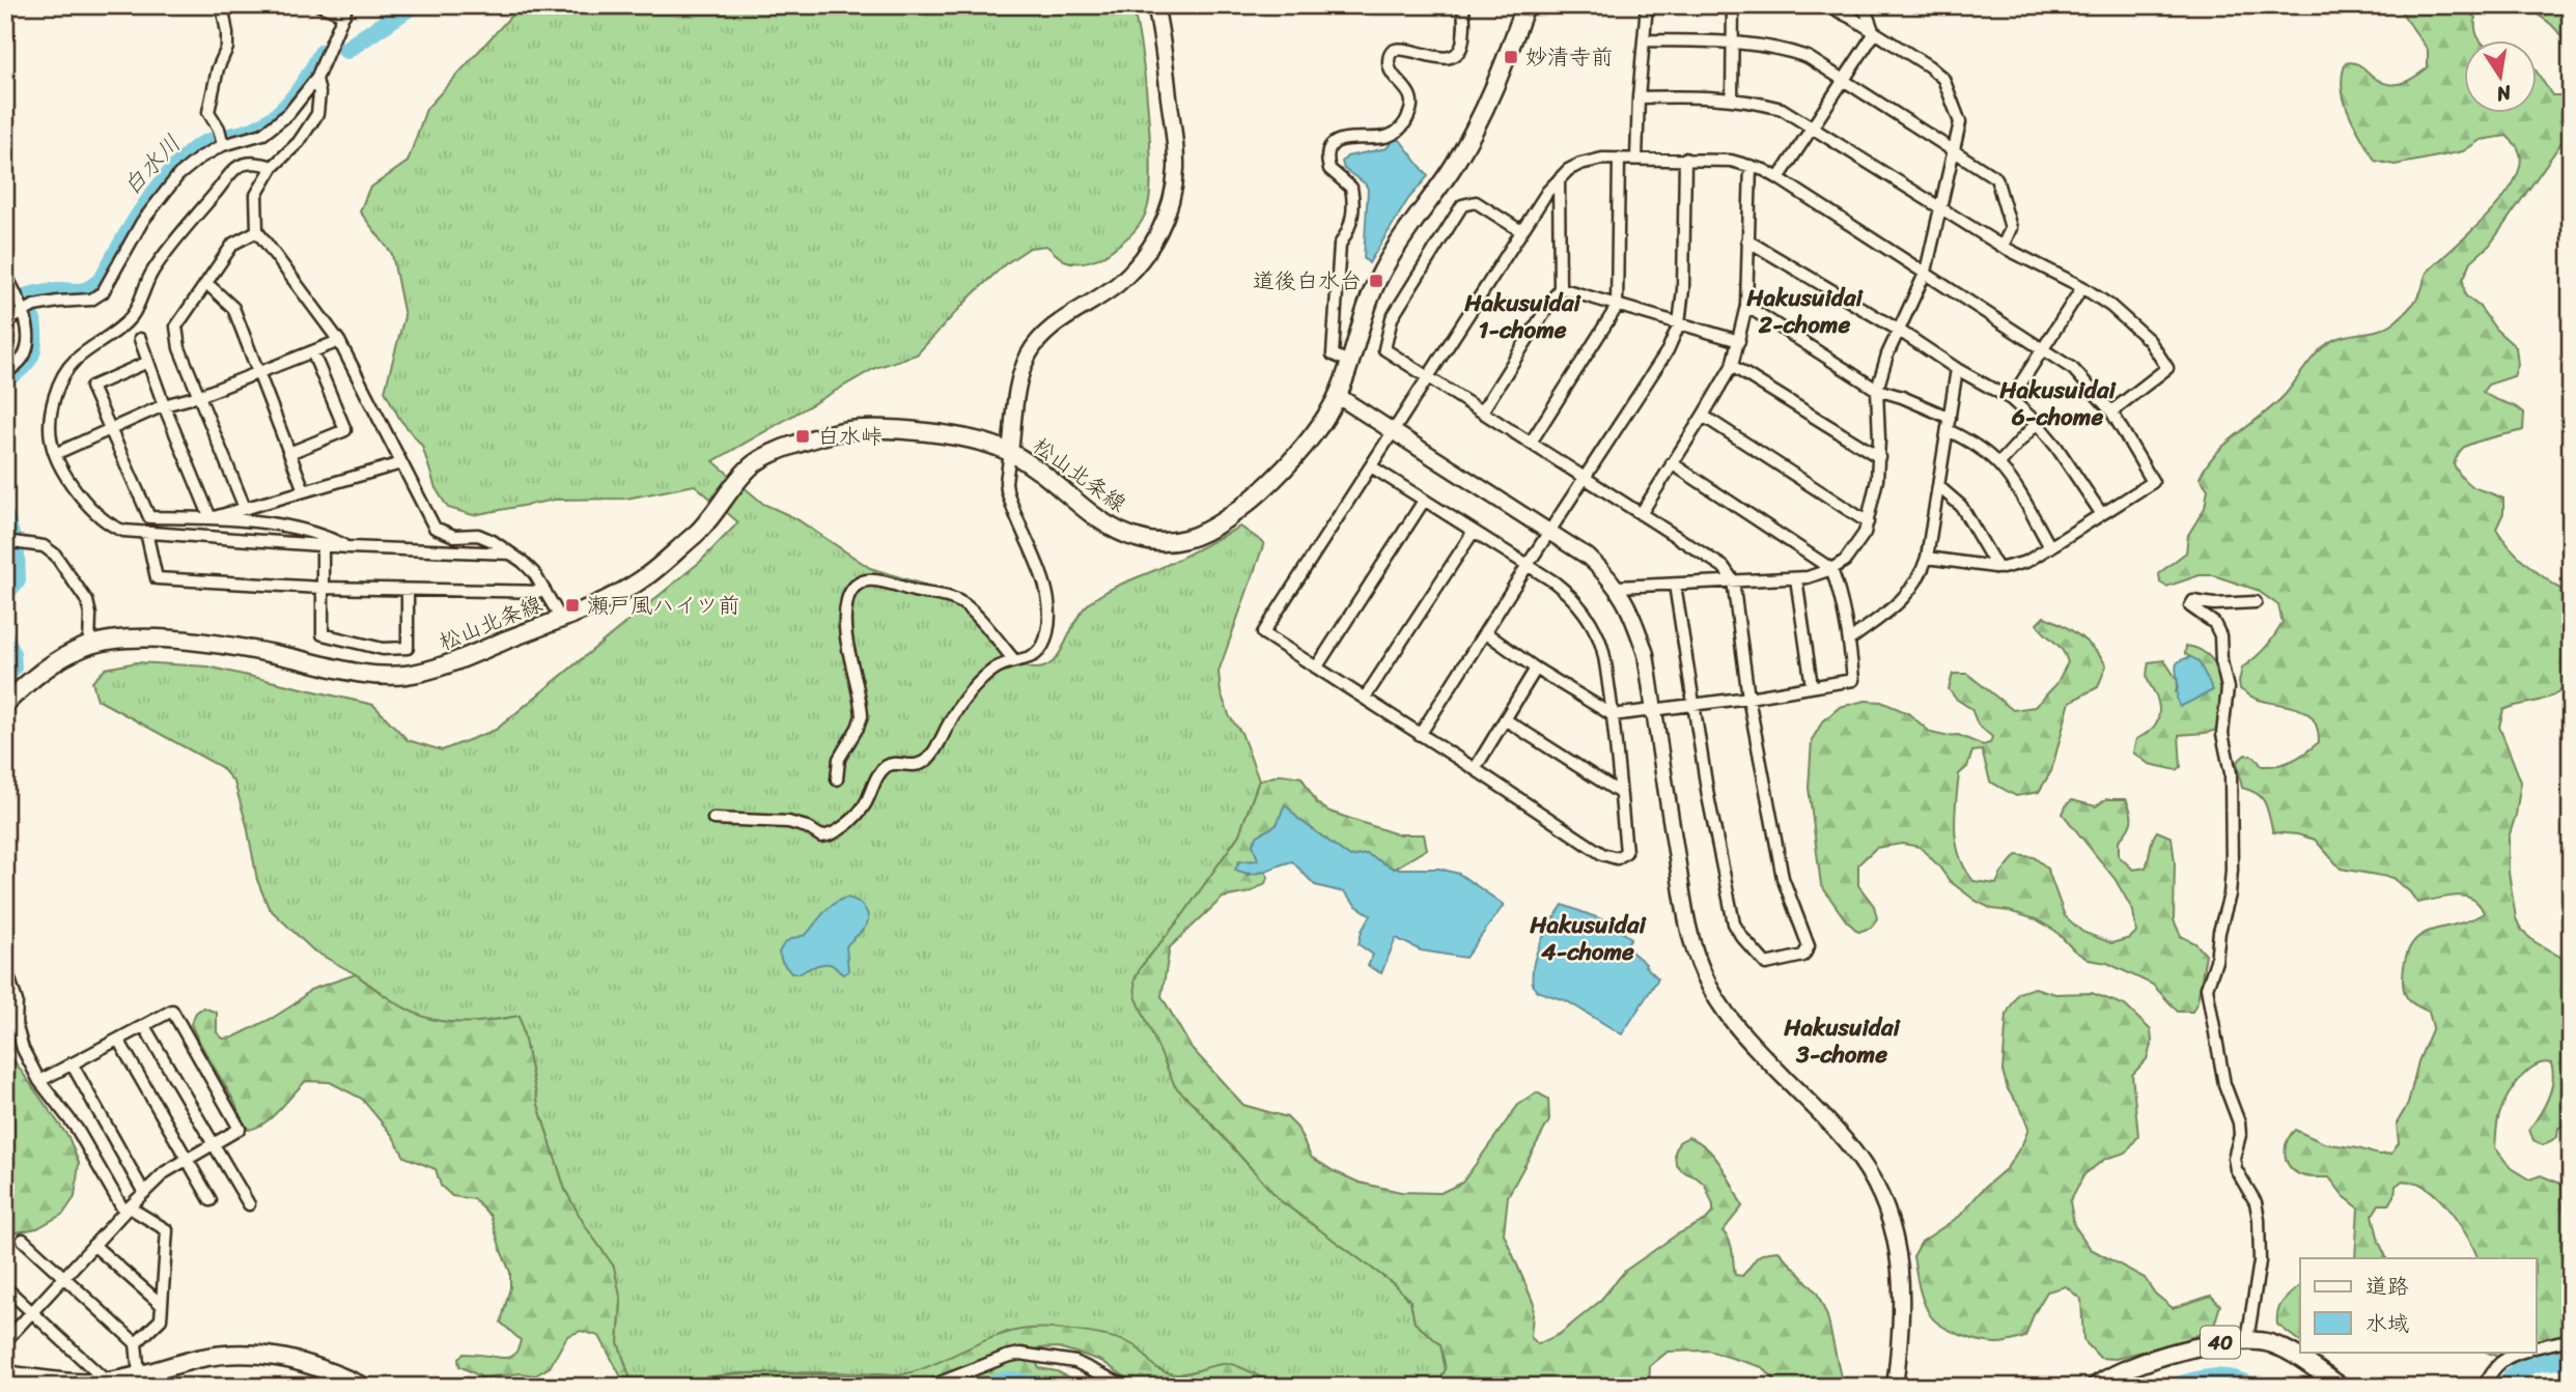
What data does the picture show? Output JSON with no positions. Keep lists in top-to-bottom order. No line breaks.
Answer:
{"streets":{"main road":["松山北条線","40"]},"districts":["Hakusuidai 2-chome","Hakusuidai 1-chome","Hakusuidai 6-chome","Hakusuidai 4-chome","Hakusuidai 3-chome"],"water":["白水川"],"places":{"transit":["妙清寺前","道後白水台","白水峠","瀬戸風ハイツ前"]},"legend":["道路","水域"],"north":"bottom"}
